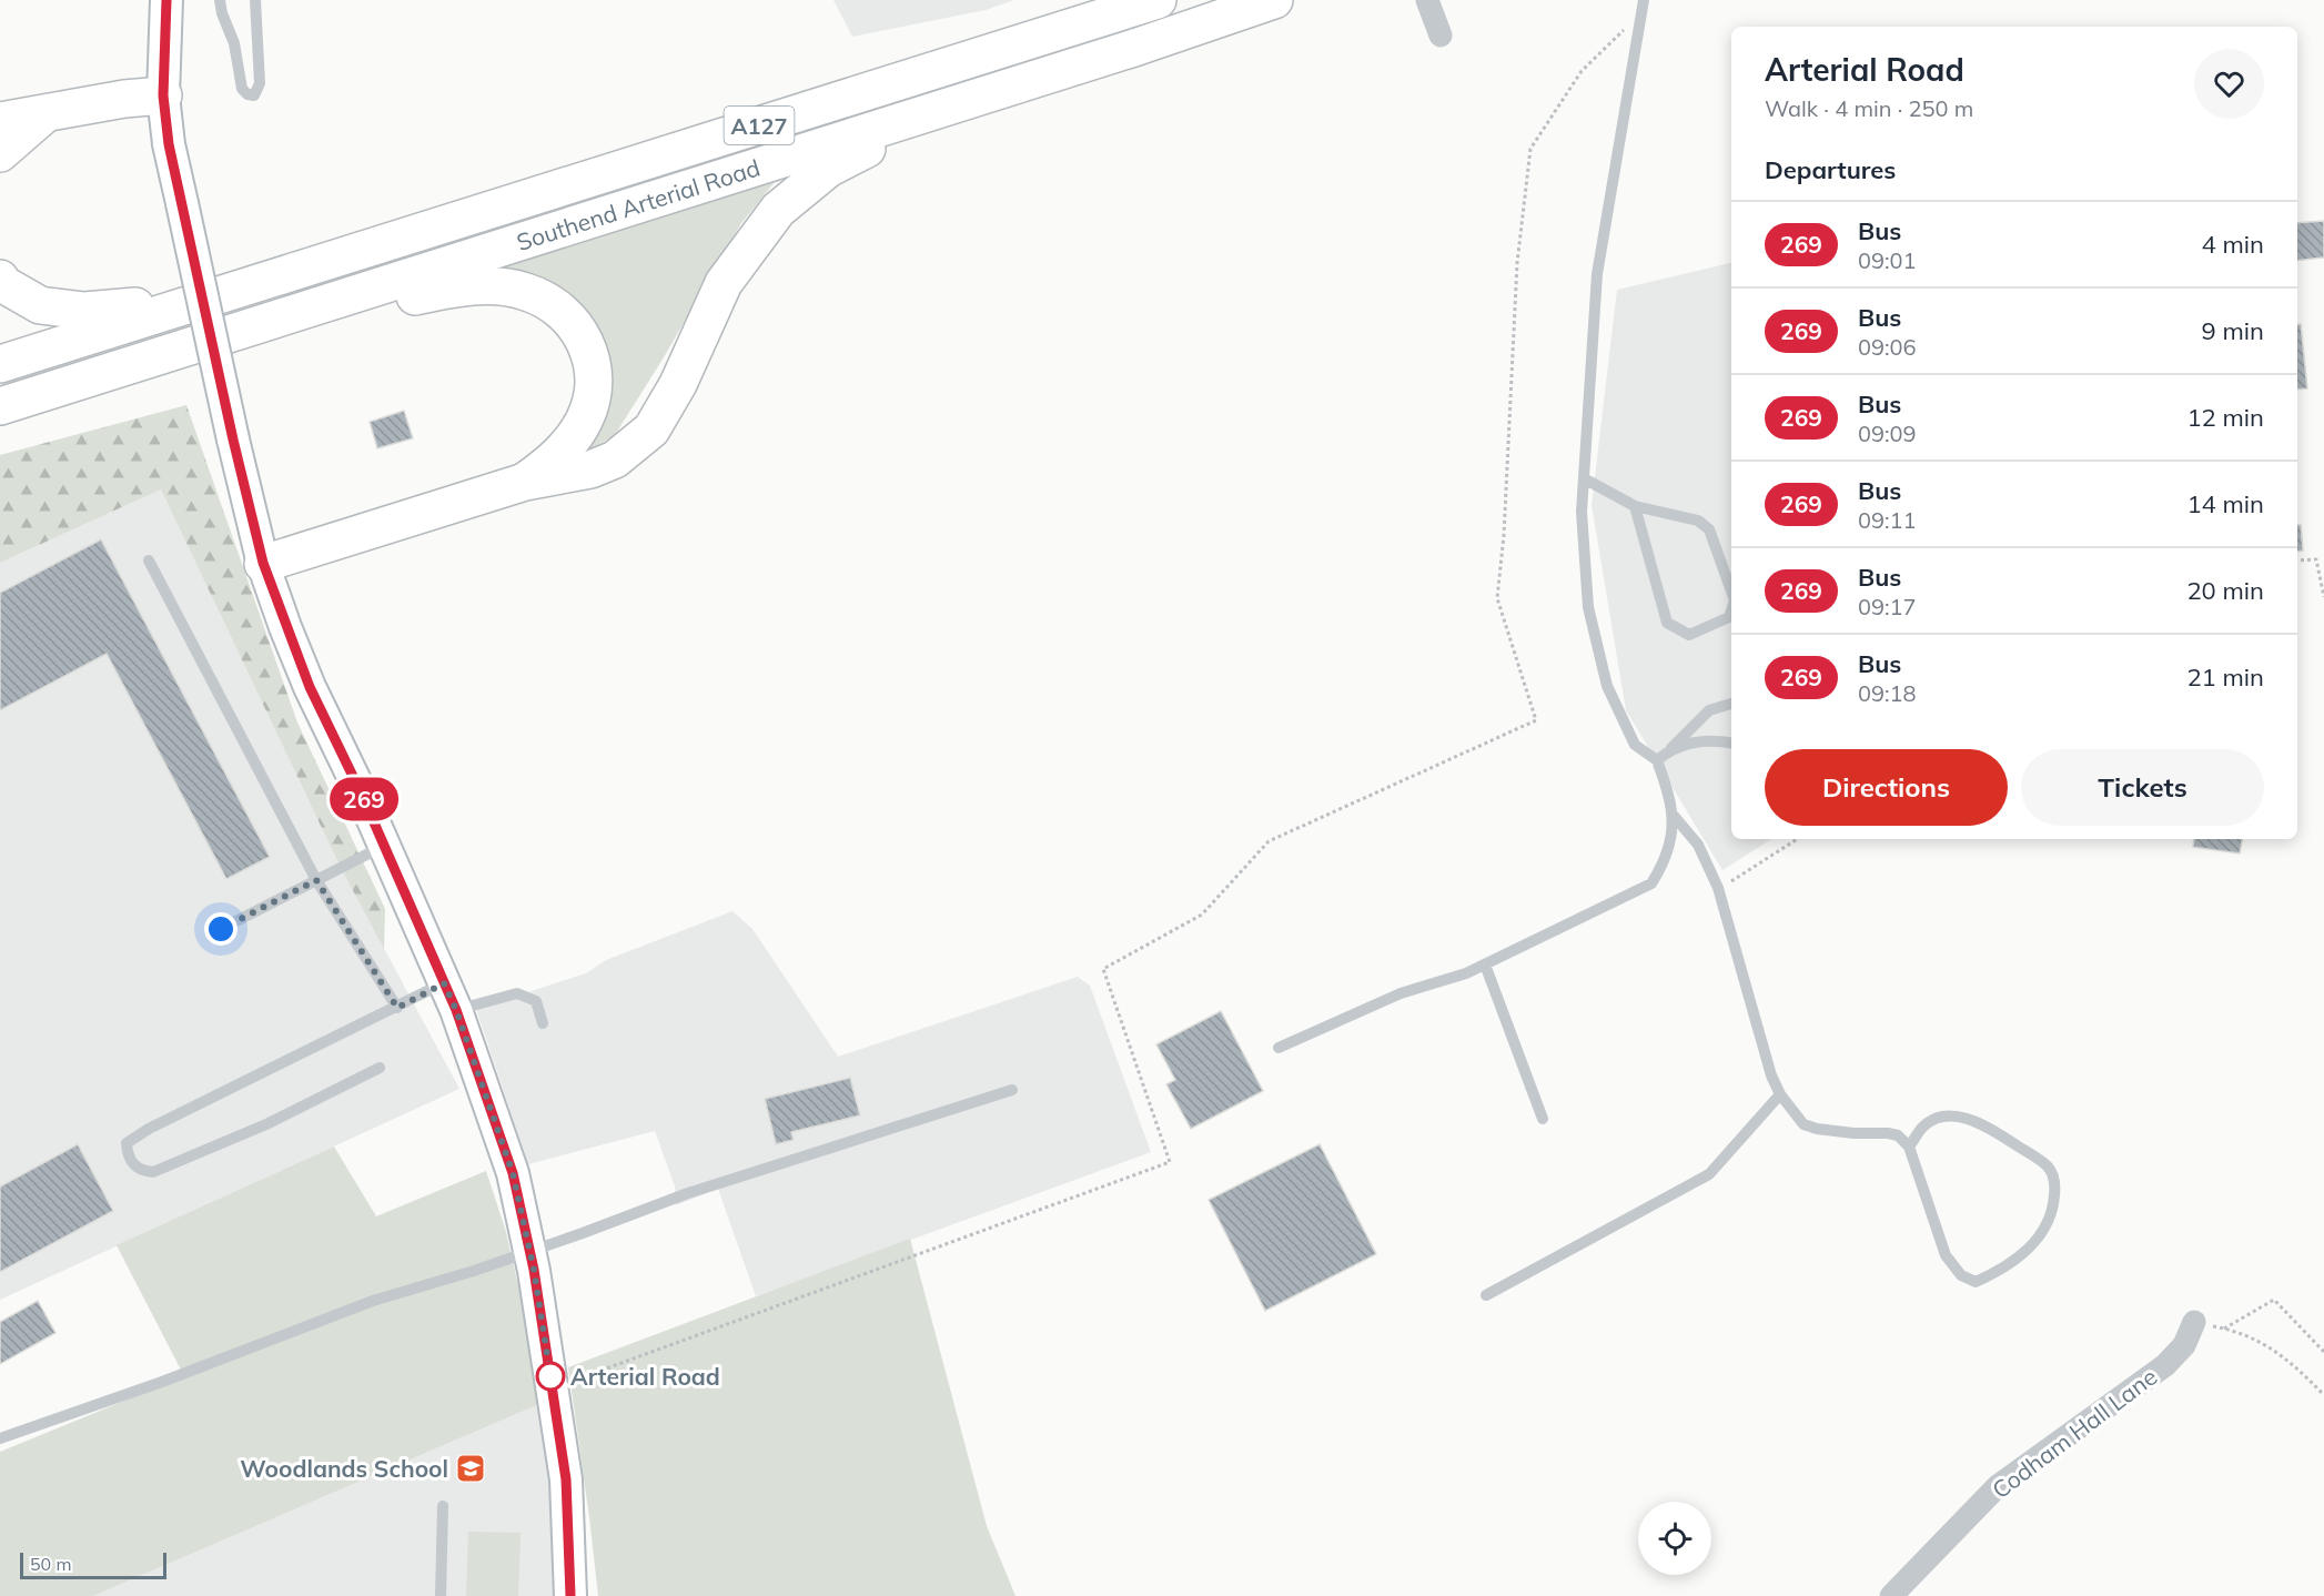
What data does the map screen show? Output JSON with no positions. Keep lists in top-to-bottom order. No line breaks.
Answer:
{"streets":{"highway":["A127","Southend Arterial Road"],"street":["Codham Hall Lane"]},"places":{"other":["Arterial Road"],"school or university":["Woodlands School"]},"lines":["bus line 269"],"scale_bar":"50 m","page":{"on_map":"269","heading":[["Arterial Road","Walk · 4 min · 250 m"],"Departures"],"list":[{"mark":"269","name":"Bus","note":"09:01","value":"4 min"},{"mark":"269","name":"Bus","note":"09:06","value":"9 min"},{"mark":"269","name":"Bus","note":"09:09","value":"12 min"},{"mark":"269","name":"Bus","note":"09:11","value":"14 min"},{"mark":"269","name":"Bus","note":"09:17","value":"20 min"},{"mark":"269","name":"Bus","note":"09:18","value":"21 min"}],"buttons":["Directions","Tickets"],"scale":"50 m"}}
